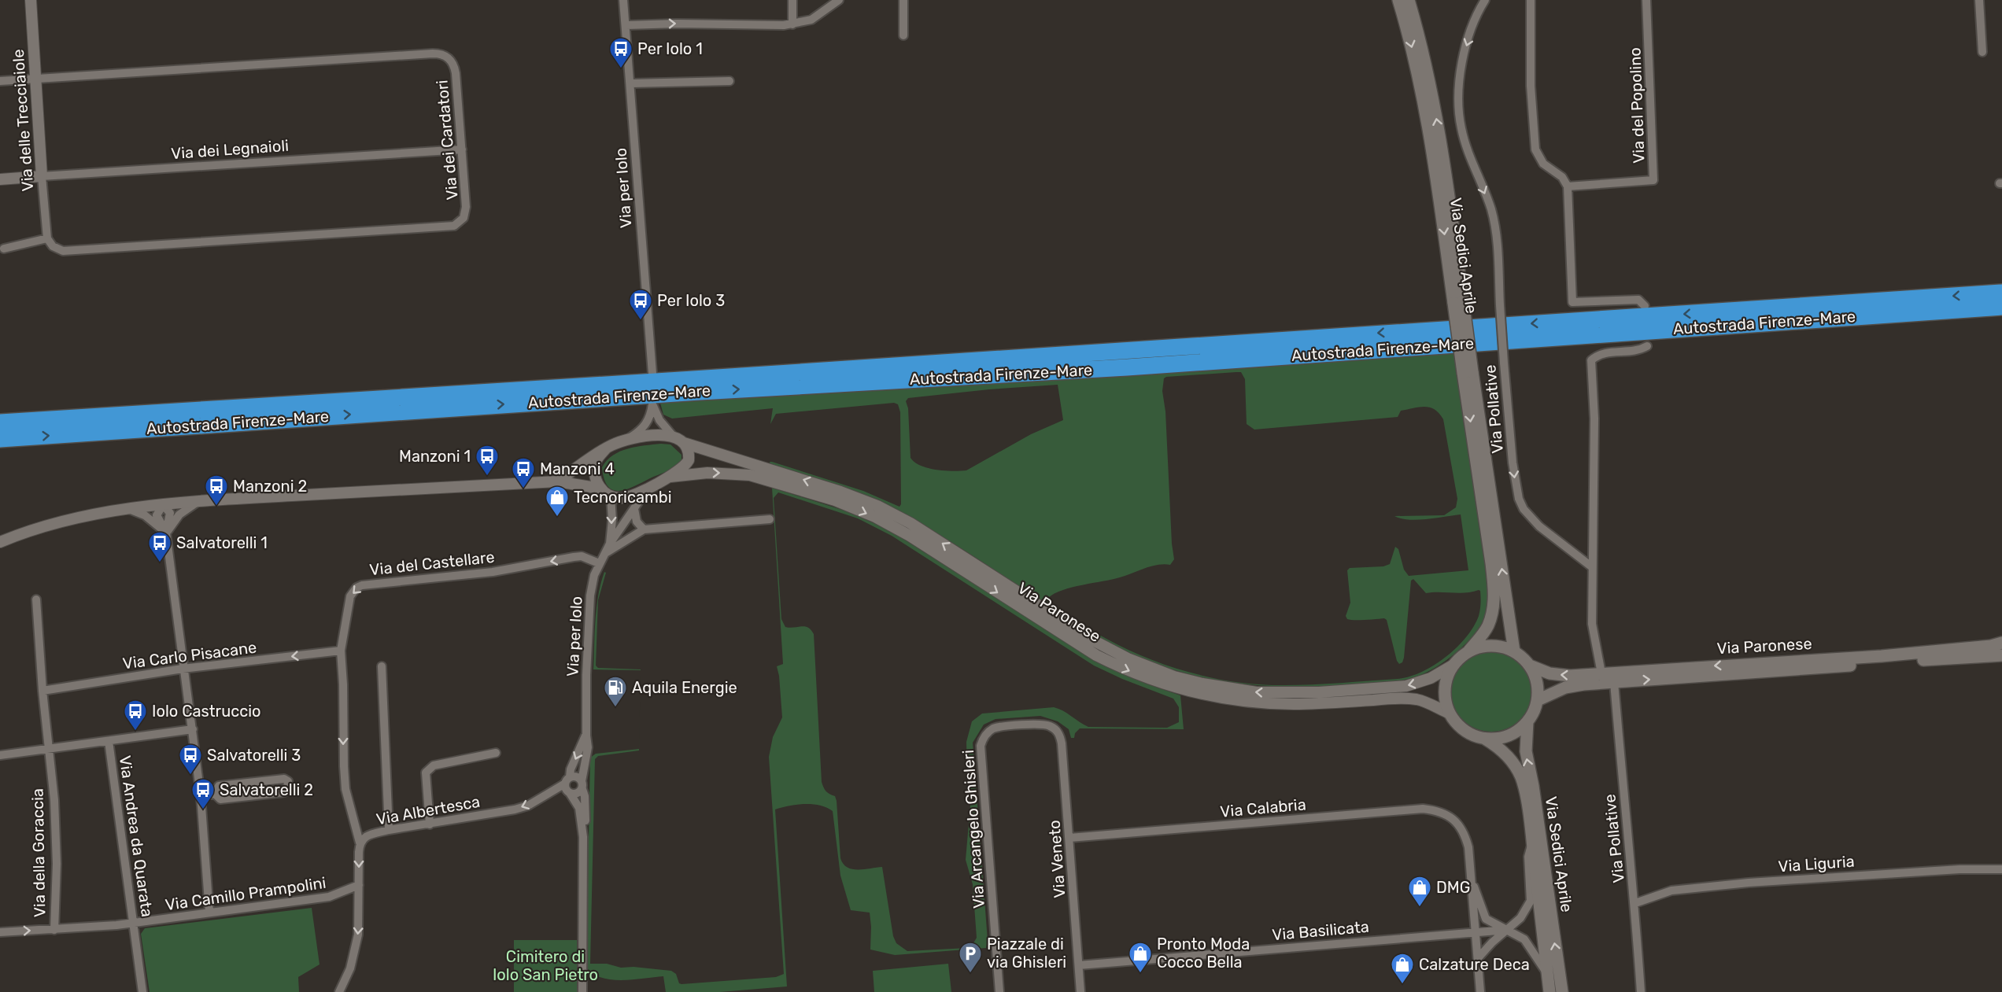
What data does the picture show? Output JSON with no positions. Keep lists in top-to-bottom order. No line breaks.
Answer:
{"streets":{"highway":["Autostrada Firenze-Mare"],"main road":["Via Sedici Aprile","Via Paronese"],"street":["Via del Popolino","Via delle Trecciaiole","Via dei Cardatori","Via dei Legnaioli","Via per Iolo","Via Pollative","Via del Castellare","Via Carlo Pisacane","Via Calabria","Via Albertesca","Via Arcangelo Ghisleri","Via Andrea da Quarata","Via della Goraccia","Via Veneto","Via Liguria","Via Camillo Prampolini","Via Basilicata"]},"crossings":[["Via delle Trecciaiole","Via dei Cardatori"],["Via delle Trecciaiole","Via dei Legnaioli"],["Via dei Cardatori","Via dei Legnaioli"],["Via per Iolo","Via del Castellare"],["Via per Iolo","Via Albertesca"],["Via Sedici Aprile","Via Paronese"],["Via Pollative","Via Paronese"],["Via Pollative","Via Liguria"],["Via del Castellare","Via Carlo Pisacane"],["Via del Castellare","Via Albertesca"],["Via Carlo Pisacane","Via della Goraccia"],["Via Calabria","Via Veneto"],["Via Arcangelo Ghisleri","Via Veneto"],["Via Andrea da Quarata","Via Camillo Prampolini"],["Via della Goraccia","Via Camillo Prampolini"],["Via Veneto","Via Basilicata"]],"one_way":["Via Pollative","Via Carlo Pisacane","Via Albertesca"],"parks":["Cimitero di Iolo San Pietro"],"places":{"bus stop":["Per Iolo 1","Per Iolo 3","Manzoni 1","Manzoni 4","Manzoni 2","Salvatorelli 1","Iolo Castruccio","Salvatorelli 3","Salvatorelli 2"],"shop":["Tecnoricambi","DMG","Pronto Moda Cocco Bella","Calzature Deca"],"fuel station":["Aquila Energie"],"parking":["Piazzale di via Ghisleri"]}}
